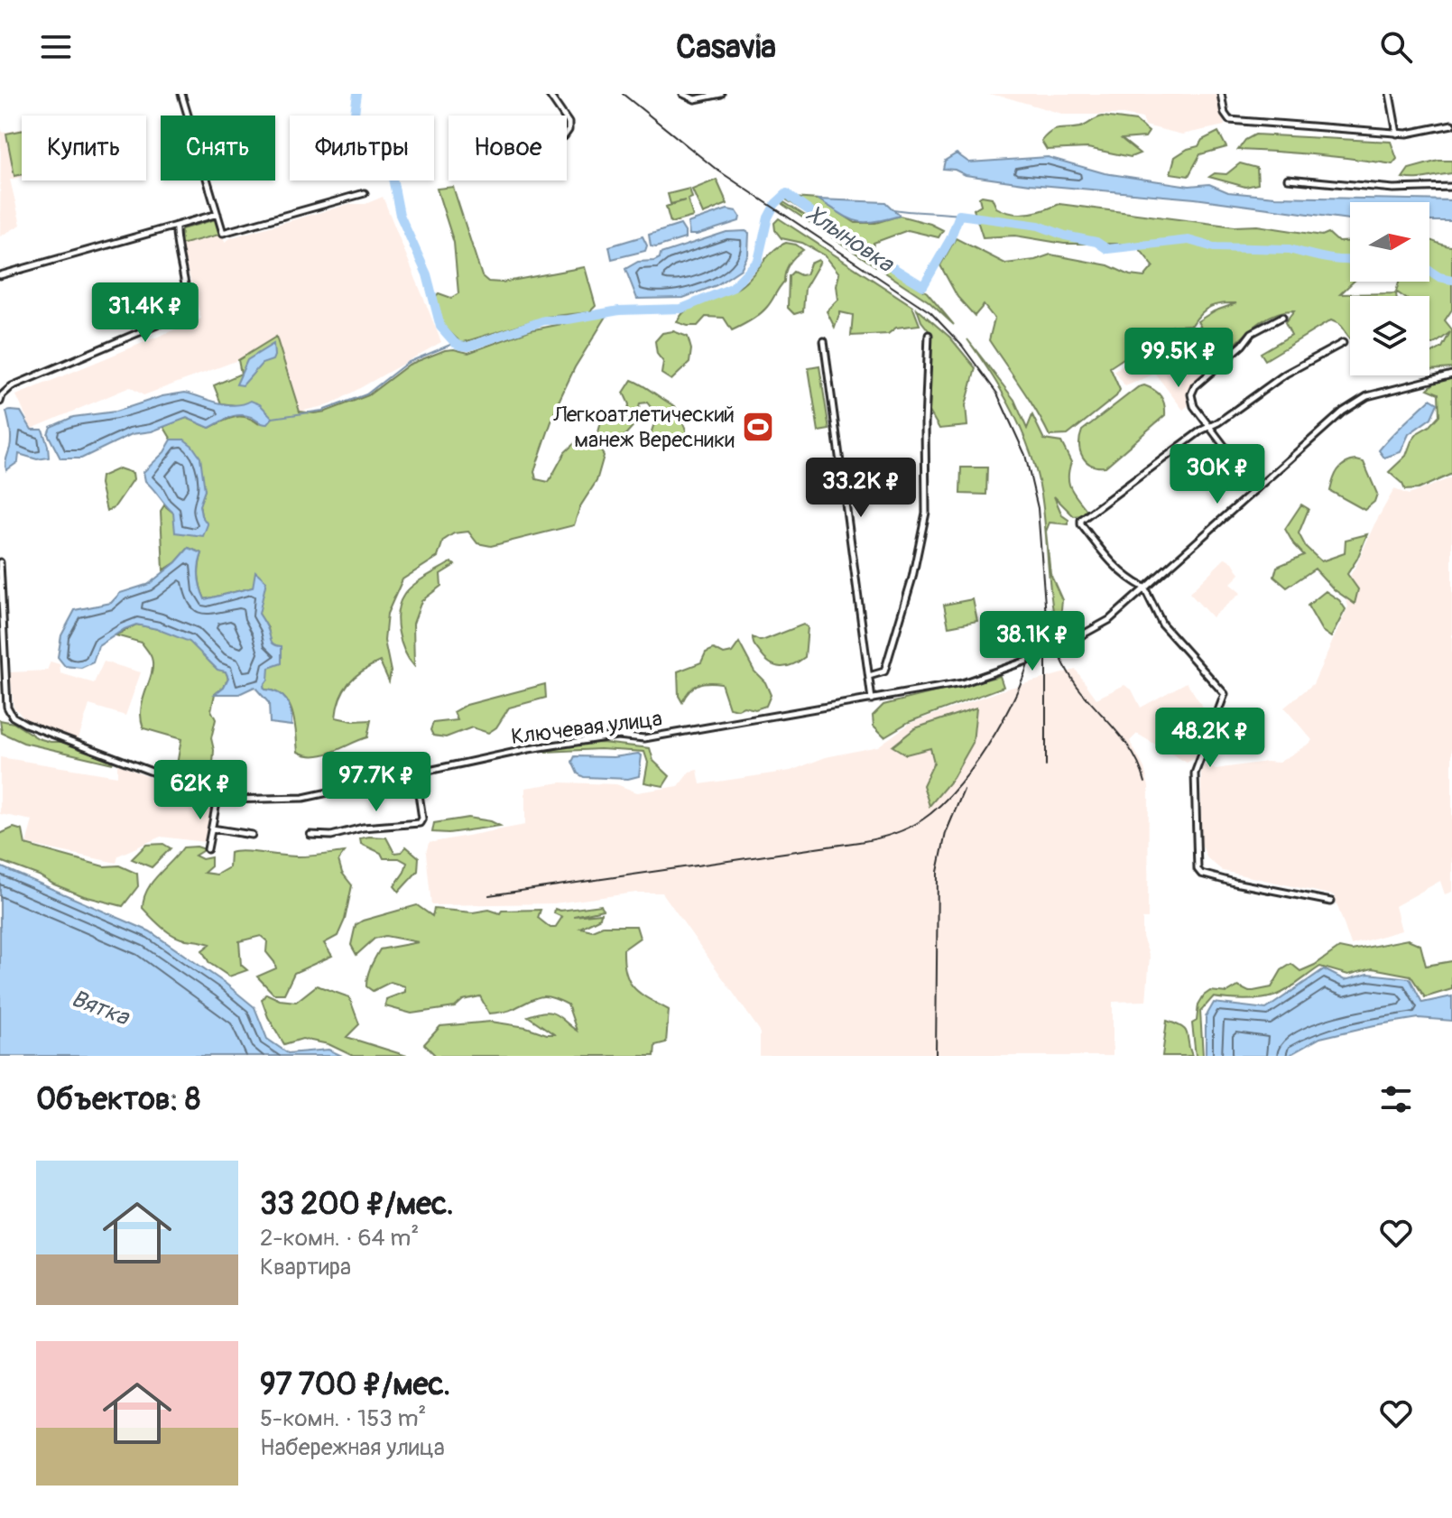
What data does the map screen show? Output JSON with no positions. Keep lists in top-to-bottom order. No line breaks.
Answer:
{"streets":{"street":["Ключевая улица"]},"water":["Хлыновка","Вятка"],"places":{"sports":["Легкоатлетический манеж Вересники"]},"north":"right","page":{"header":"Casavia","chip":["Купить","Снять","Фильтры","Новое"],"price":["31.4K ₽","99.5K ₽","30K ₽","33.2K ₽","38.1K ₽","48.2K ₽","97.7K ₽","62K ₽"],"heading":"Объектов: 8","list":[{"name":"33 200 ₽/мес.","note":"2-комн. · 64 m² · Квартира"},{"name":"97 700 ₽/мес.","note":"5-комн. · 153 m² · Набережная улица"}]}}
